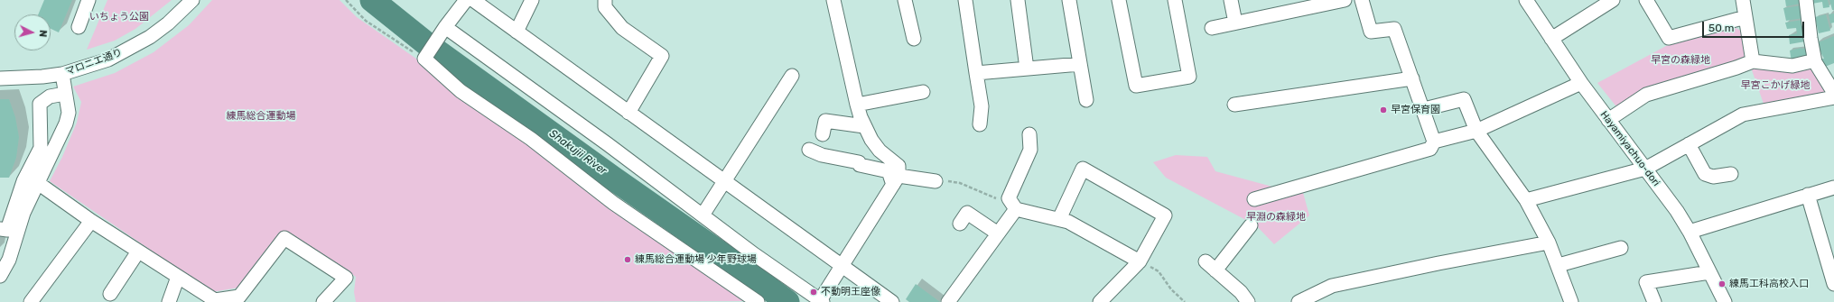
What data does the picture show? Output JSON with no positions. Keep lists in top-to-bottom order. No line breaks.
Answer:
{"streets":{"street":["マロニエ通り","Hayamiyachuo-dori"]},"water":["Shakujii River"],"parks":["いちょう公園","早宮の森緑地","早宮こかげ緑地","練馬総合運動場","早淵の森緑地"],"places":["早宮保育園","練馬総合運動場 少年野球場","練馬工科高校入口","不動明王座像"],"scale_bar":"50 m","north":"right"}
